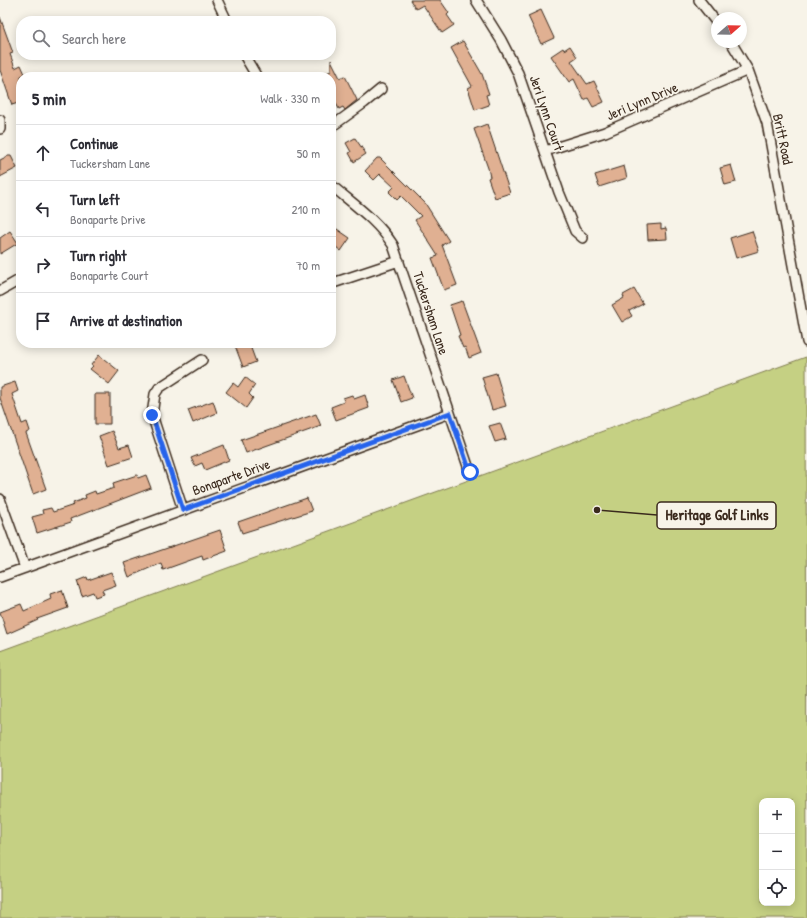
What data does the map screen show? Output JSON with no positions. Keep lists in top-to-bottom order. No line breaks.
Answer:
{"streets":{"street":["Jeri Lynn Drive","Jeri Lynn Court","Britt Road","Tuckersham Lane","Bonaparte Drive"]},"crossings":[["Jeri Lynn Drive","Jeri Lynn Court"],["Jeri Lynn Drive","Britt Road"],["Tuckersham Lane","Bonaparte Drive"]],"places":["Heritage Golf Links"],"north":"right","page":{"search":"Search here","heading":["5 min","Walk · 330 m"],"list":[["Continue","Tuckersham Lane","50 m"],["Turn left","Bonaparte Drive","210 m"],["Turn right","Bonaparte Court","70 m"],"Arrive at destination"],"map_buttons":["+","−"]}}
